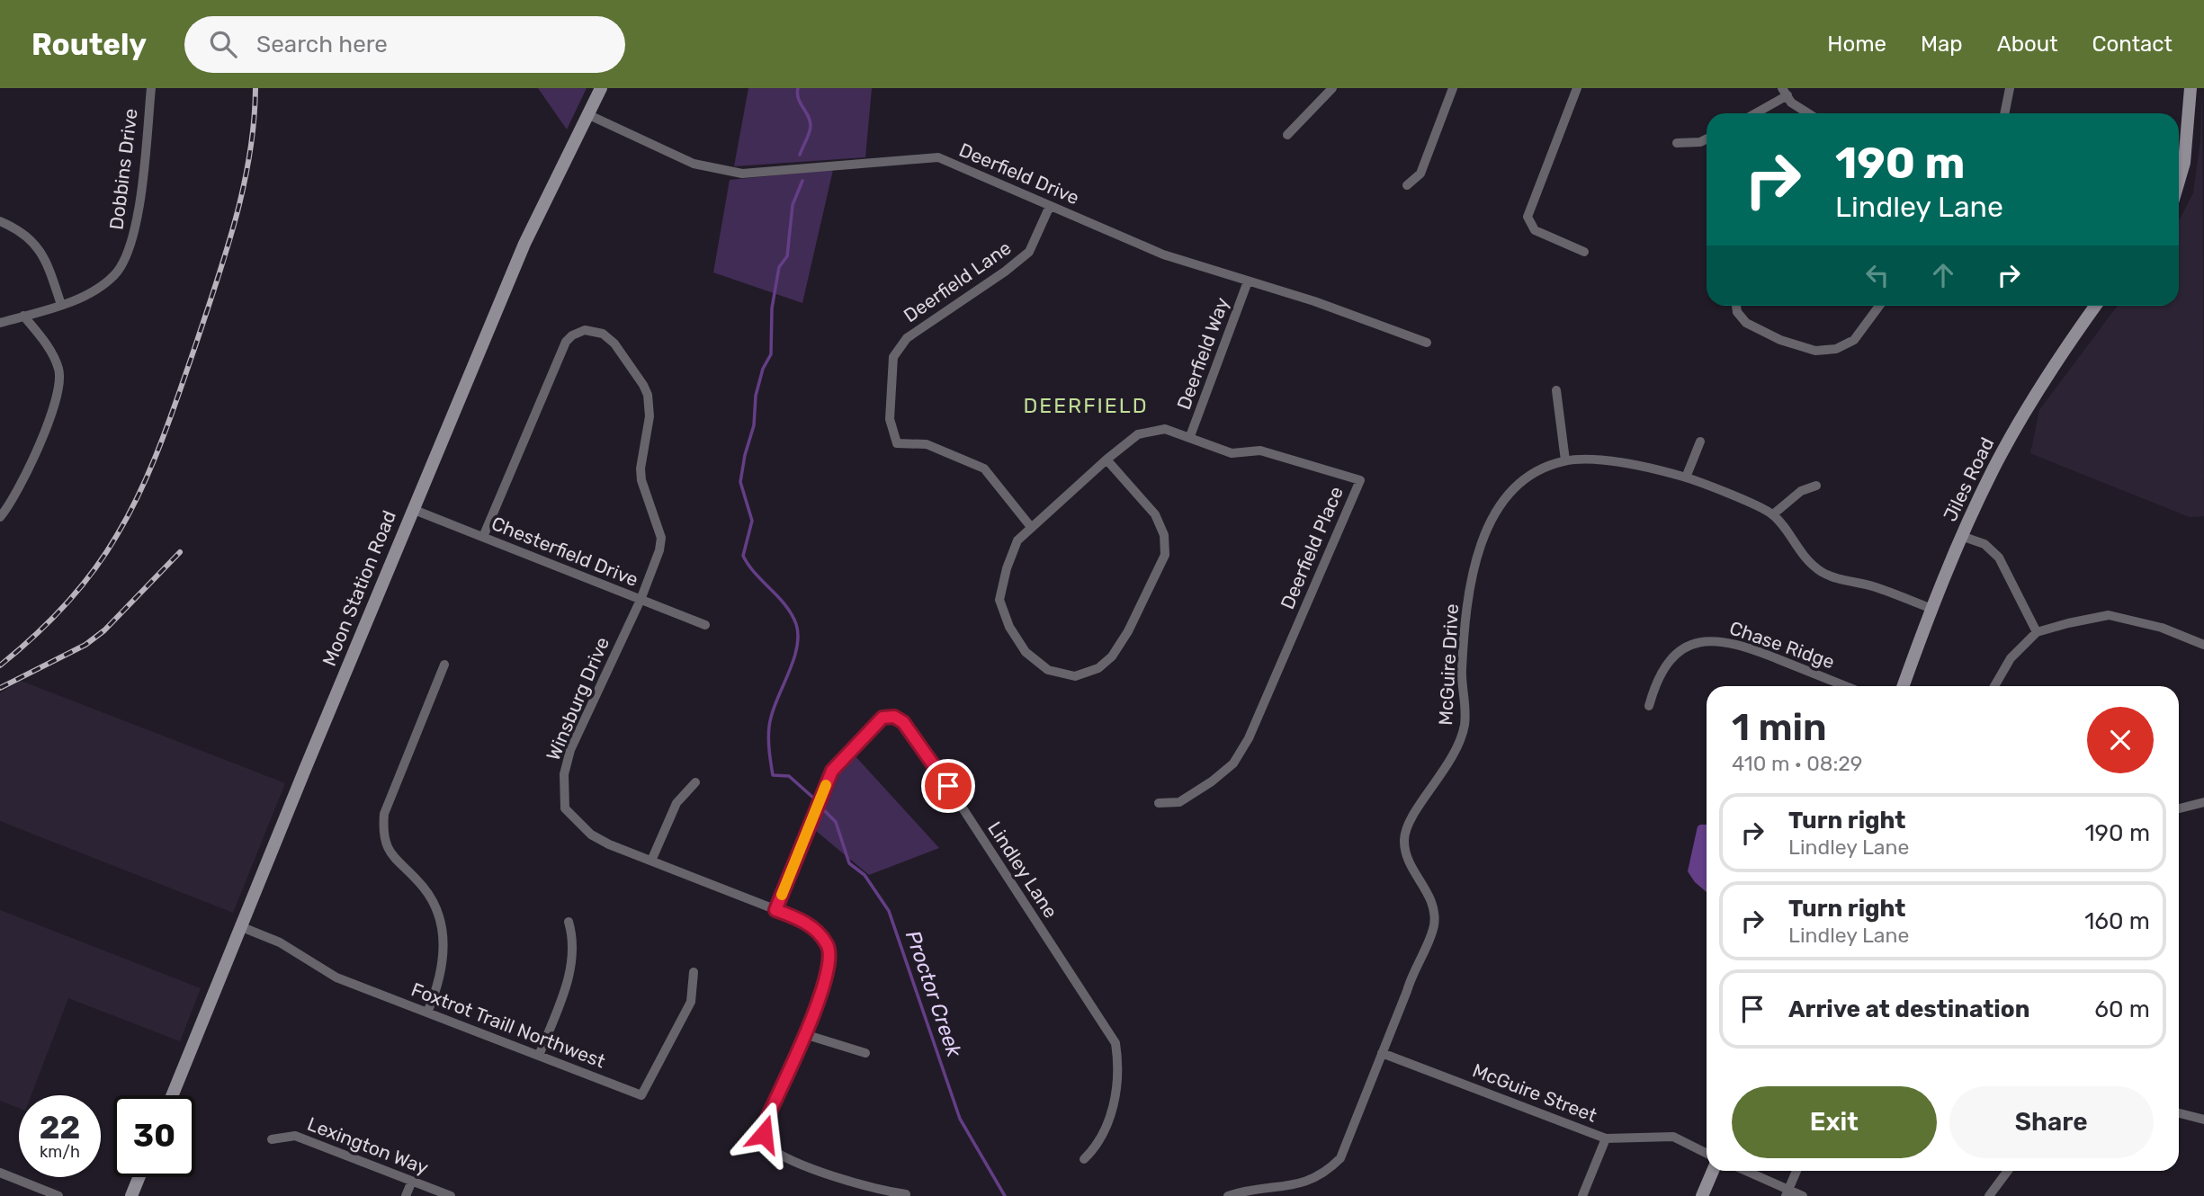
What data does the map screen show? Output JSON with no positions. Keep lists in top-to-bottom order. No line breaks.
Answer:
{"streets":{"street":["Dobbins Drive","Deerfield Drive","Deerfield Lane","Deerfield Way","Jiles Road","Deerfield Place","Chesterfield Drive","Moon Station Road","Chase Ridge","McGuire Drive","Winsburg Drive","Lindley Lane","Foxtrot Traill Northwest","McGuire Street","Lexington Way"]},"crossings":[["Deerfield Drive","Deerfield Lane"],["Deerfield Drive","Deerfield Way"],["Deerfield Drive","Moon Station Road"],["Deerfield Lane","Deerfield Place"],["Deerfield Way","Deerfield Place"],["Chesterfield Drive","Moon Station Road"],["Chesterfield Drive","Winsburg Drive"],["Moon Station Road","Foxtrot Traill Northwest"],["McGuire Drive","McGuire Street"],["Winsburg Drive","Lindley Lane"]],"districts":["DEERFIELD"],"water":["Proctor Creek"],"page":{"header":"Routely","search":"Search here","nav":["Home","Map","About","Contact"],"turn":["190 m","Lindley Lane"],"heading":["1 min","410 m · 08:29"],"list":[{"name":"Turn right","note":"Lindley Lane","value":"190 m"},{"name":"Turn right","note":"Lindley Lane","value":"160 m"},{"name":"Arrive at destination","value":"60 m"}],"buttons":["Exit","Share"],"speed":"22 km/h","limit":"30"}}
